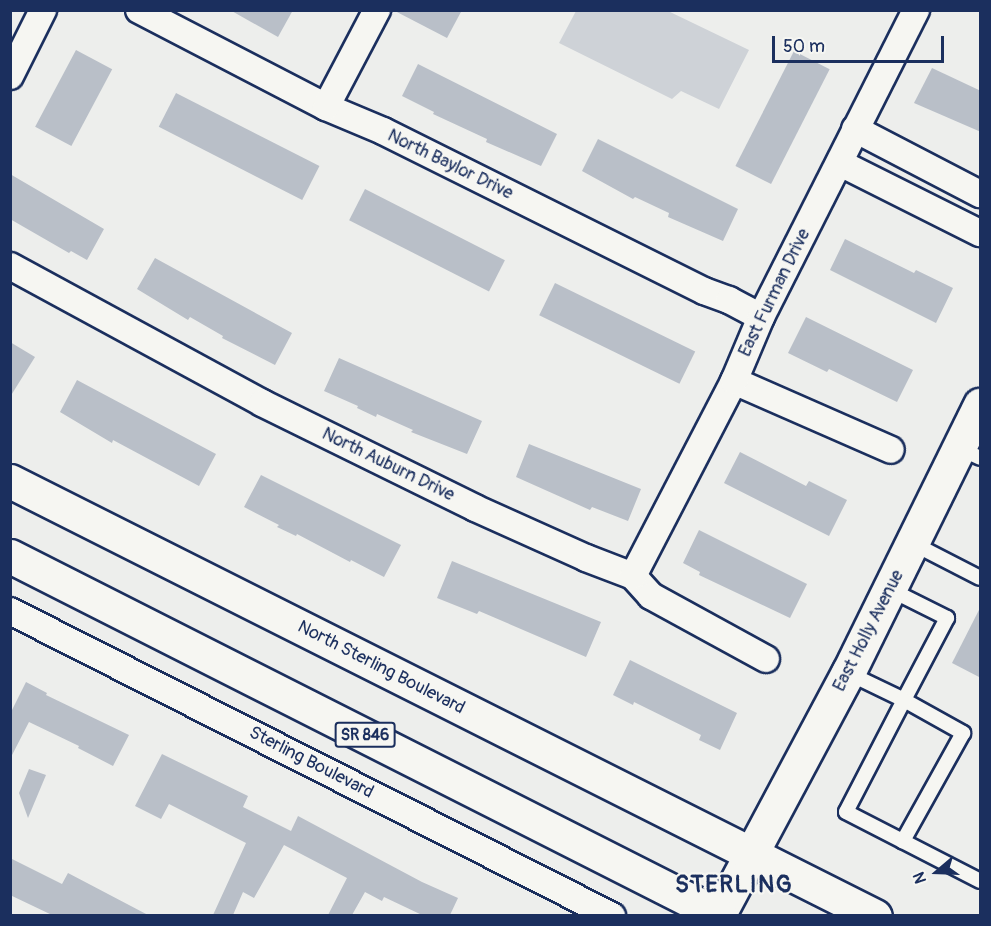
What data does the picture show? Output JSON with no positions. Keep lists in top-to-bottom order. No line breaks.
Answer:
{"streets":{"main road":["East Holly Avenue","North Sterling Boulevard","SR 846"],"street":["North Baylor Drive","East Furman Drive","North Auburn Drive","Sterling Boulevard"]},"crossings":[["North Baylor Drive","East Furman Drive"],["East Furman Drive","North Auburn Drive"],["East Holly Avenue","North Sterling Boulevard"],["East Holly Avenue","SR 846"]],"districts":["STERLING"],"scale_bar":"50 m","north":"left"}
